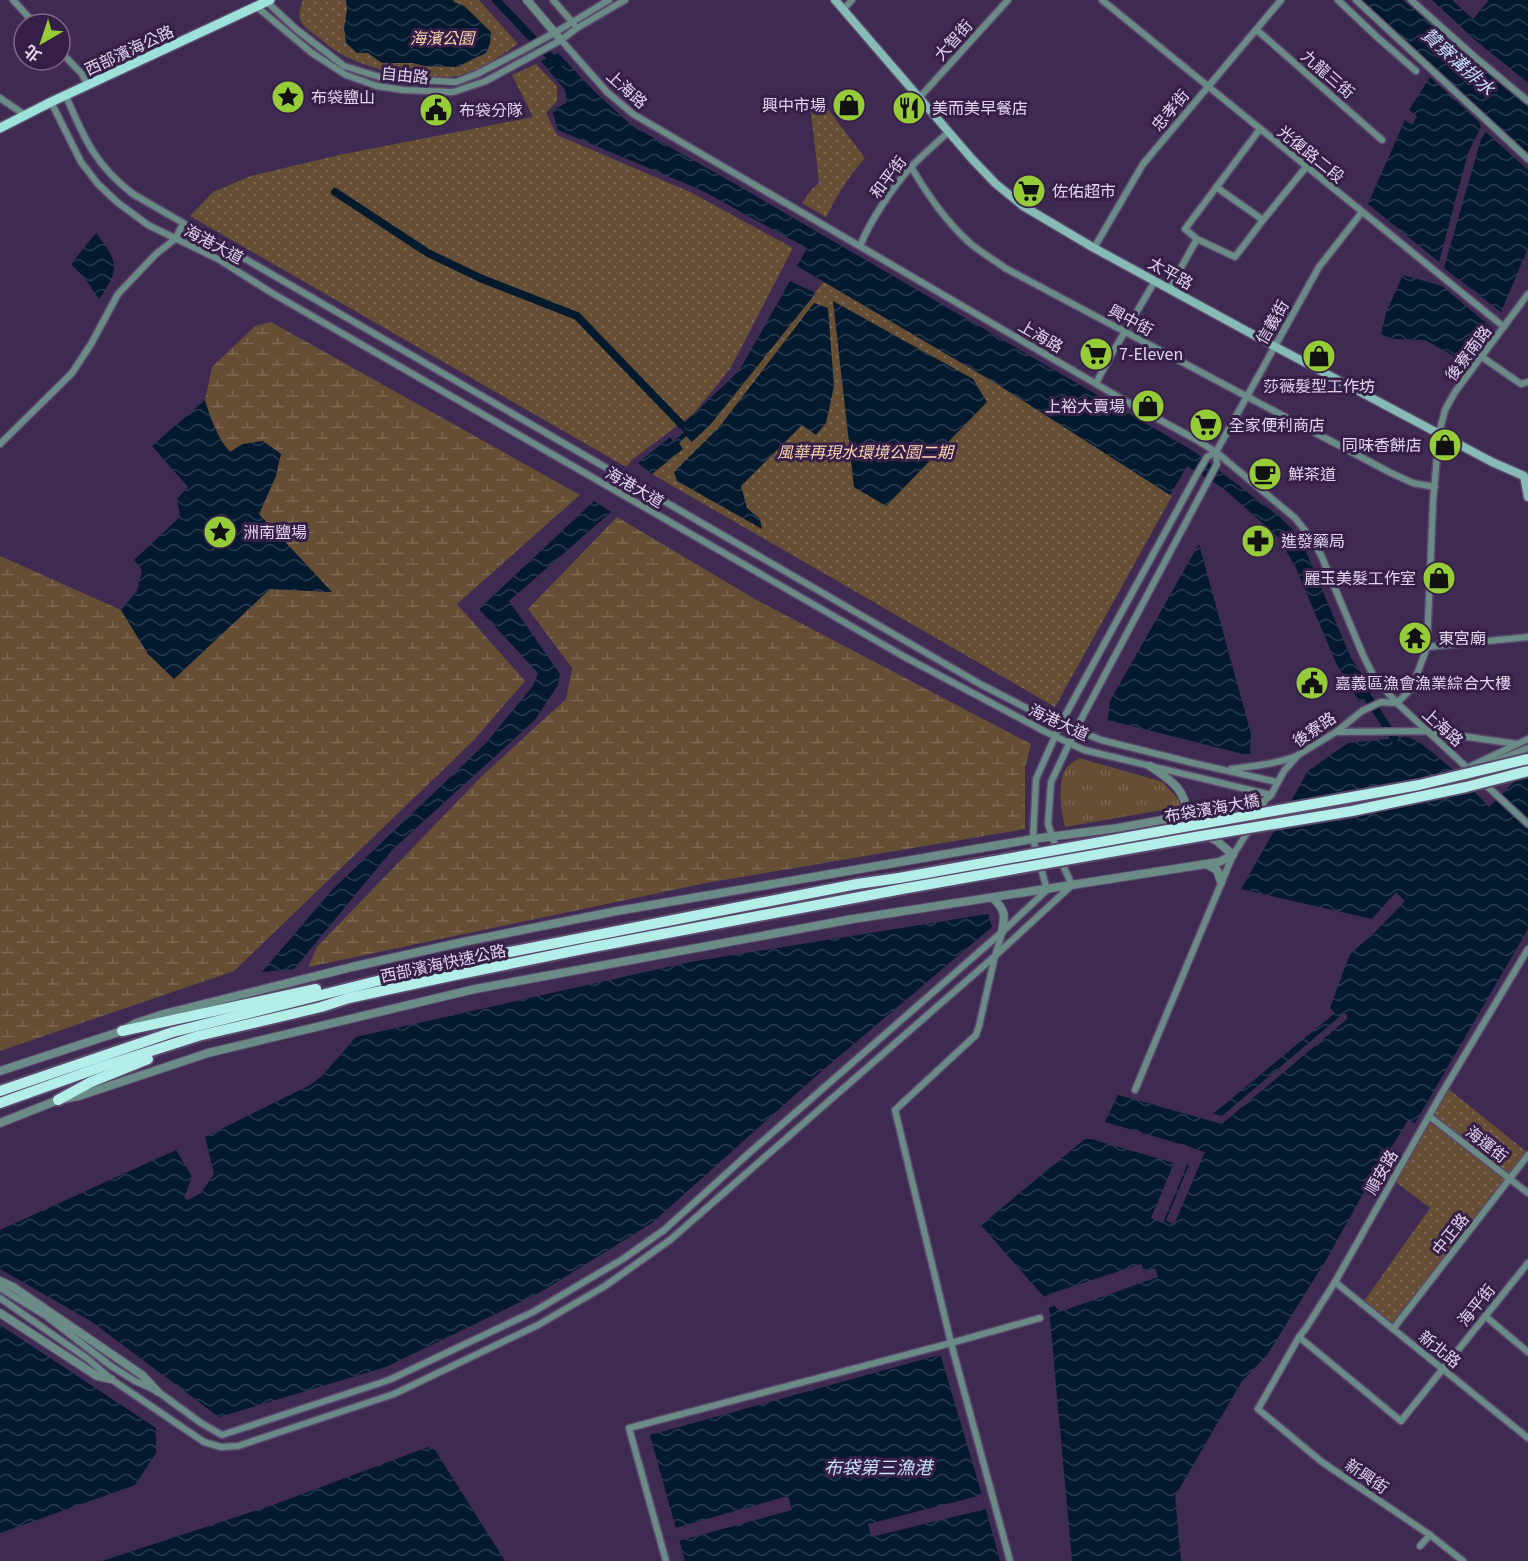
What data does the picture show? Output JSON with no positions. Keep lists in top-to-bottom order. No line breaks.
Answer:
{"streets":{"highway":["布袋濱海大橋","西部濱海快速公路"],"main road":["西部濱海公路","太平路"],"street":["大智街","九龍三街","自由路","上海路","忠孝街","光復路二段","和平街","海港大道","興中街","信義街","後寮南路","後寮路","海運街","順安路","中正路","海平街","新北路","新興街"]},"crossings":[["大智街","太平路"],["西部濱海公路","自由路"],["西部濱海公路","海港大道"],["九龍三街","忠孝街"],["自由路","上海路"],["上海路","和平街"],["上海路","信義街"],["上海路","後寮路"],["忠孝街","光復路二段"],["忠孝街","太平路"],["光復路二段","信義街"],["光復路二段","後寮南路"],["和平街","太平路"],["和平街","興中街"],["海港大道","後寮路"],["太平路","信義街"],["太平路","後寮南路"],["興中街","信義街"],["布袋濱海大橋","西部濱海快速公路"],["海運街","順安路"],["海運街","中正路"],["順安路","海平街"],["順安路","新北路"],["順安路","新興街"],["中正路","新北路"],["海平街","新北路"]],"water":["贊寮溝排水","布袋第三漁港"],"parks":["海濱公園","風華再現水環境公園二期"],"places":{"place":["布袋鹽山","洲南鹽場"],"shop":["興中市場","莎薇髮型工作坊","上裕大賣場","同味香餅店","麗玉美髮工作室"],"restaurant":["美而美早餐店"],"public building":["布袋分隊","嘉義區漁會漁業綜合大樓"],"supermarket":["佐佑超市","7-Eleven","全家便利商店"],"cafe":["鮮茶道"],"pharmacy":["進發藥局"],"temple":["東宮廟"]},"north":"bottom left"}
